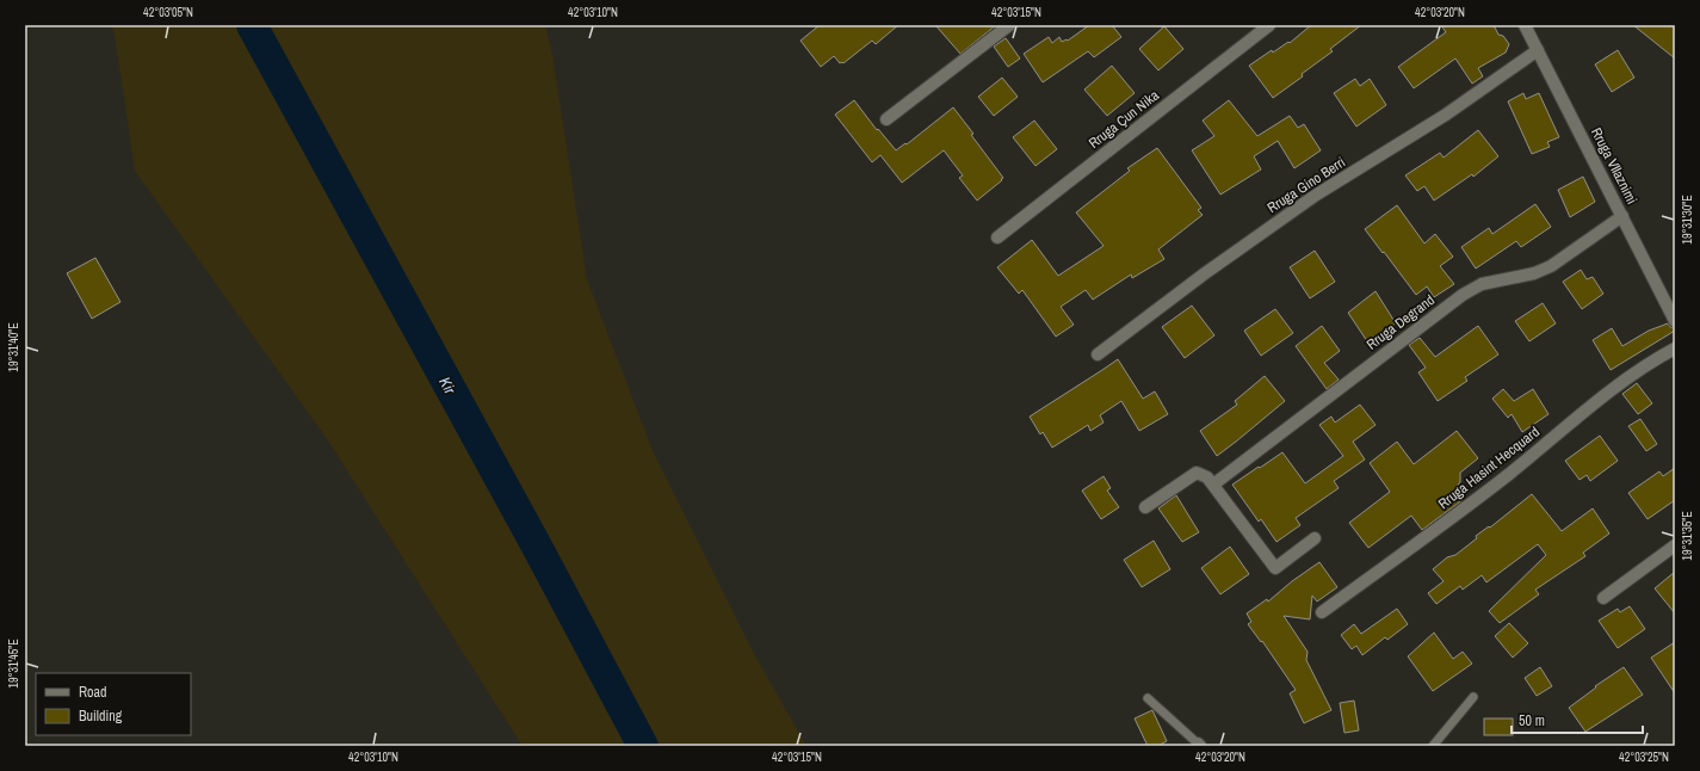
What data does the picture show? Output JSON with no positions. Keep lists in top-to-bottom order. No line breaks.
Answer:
{"streets":{"street":["Rruga Çun Nika","Rruga Vllaznimi","Rruga Gino Berri","Rruga Degrand","Rruga Hasint Hecquard"]},"crossings":[["Rruga Vllaznimi","Rruga Gino Berri"],["Rruga Vllaznimi","Rruga Degrand"]],"water":["Kir"],"legend":["Road","Building"],"scale_bar":"50 m","coordinates":["42°03'05\"N","42°03'10\"N","42°03'15\"N","42°03'20\"N","19°31'30\"E","19°31'40\"E","19°31'35\"E","19°31'45\"E","42°03'25\"N"]}
